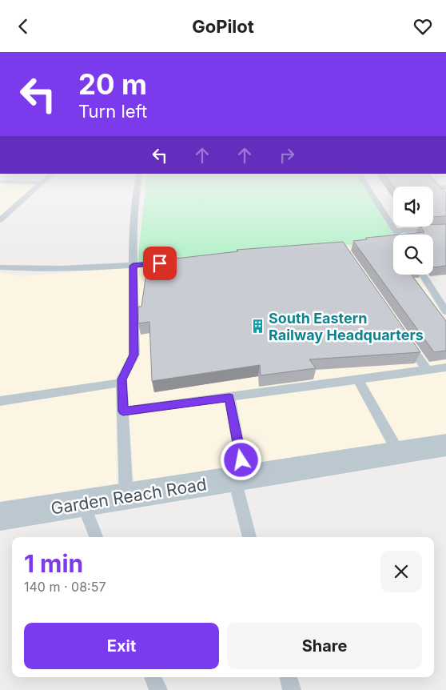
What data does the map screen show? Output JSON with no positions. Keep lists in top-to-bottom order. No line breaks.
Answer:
{"streets":{"street":["Garden Reach Road"]},"places":{"building":["South Eastern Railway Headquarters"]},"page":{"header":"GoPilot","turn":["20 m","Turn left"],"heading":["1 min","140 m · 08:57"],"buttons":["Exit","Share"]}}
